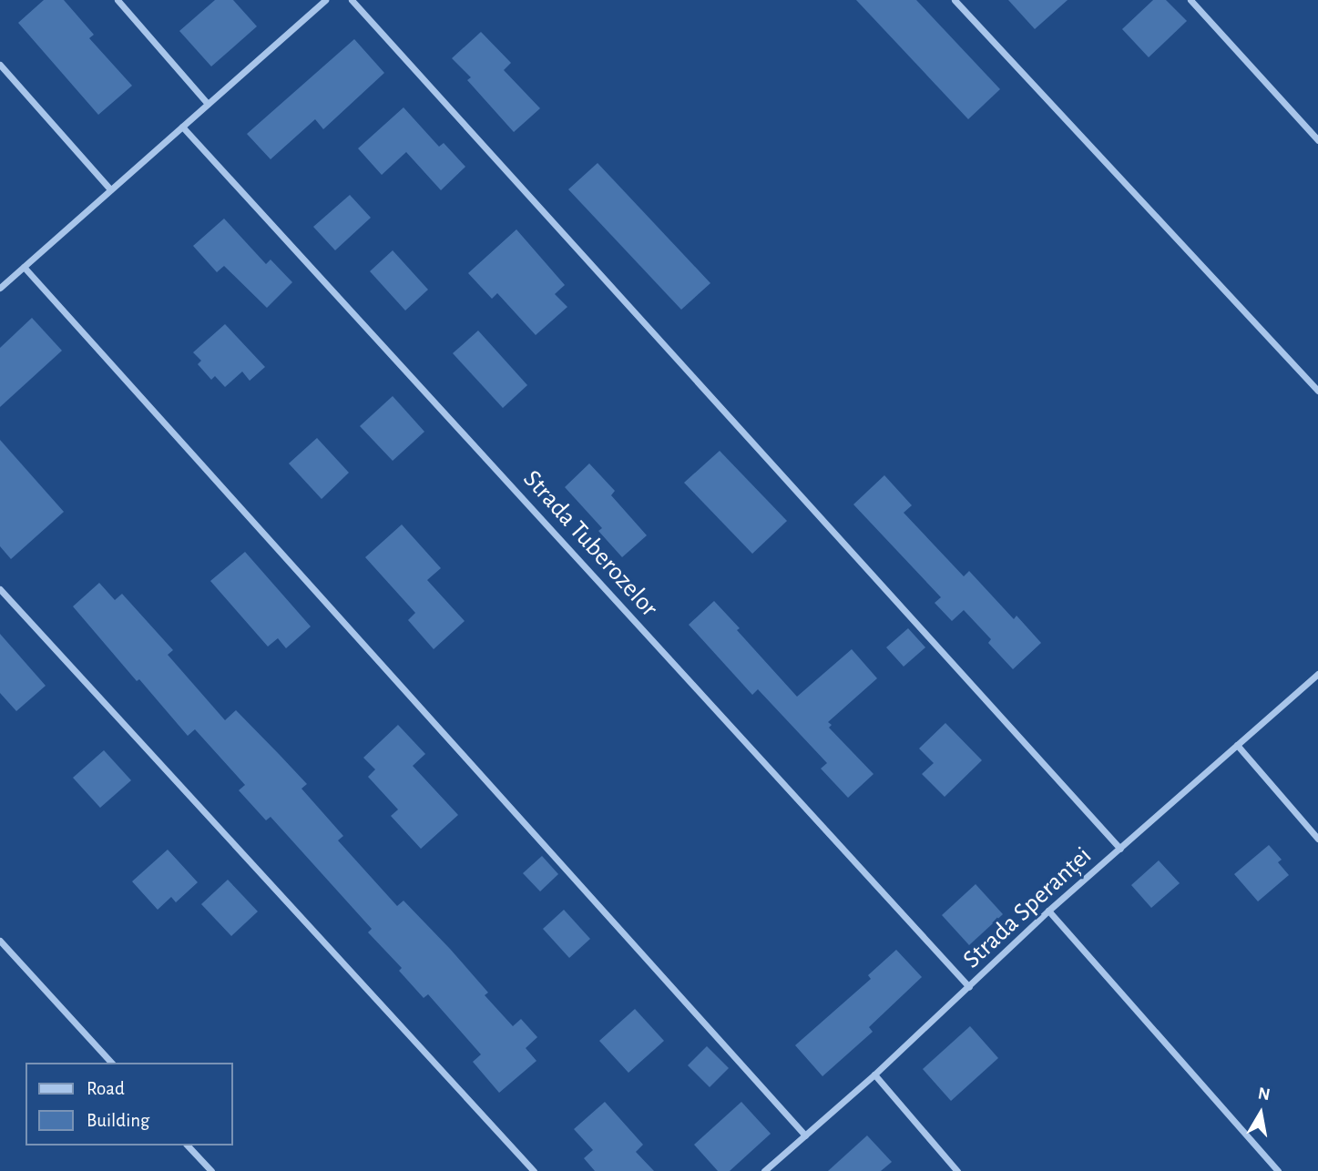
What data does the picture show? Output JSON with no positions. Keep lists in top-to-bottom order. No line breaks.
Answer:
{"streets":{"street":["Strada Tuberozelor","Strada Speranței"]},"crossings":[["Strada Tuberozelor","Strada Speranței"]],"legend":["Road","Building"],"north":"top"}
